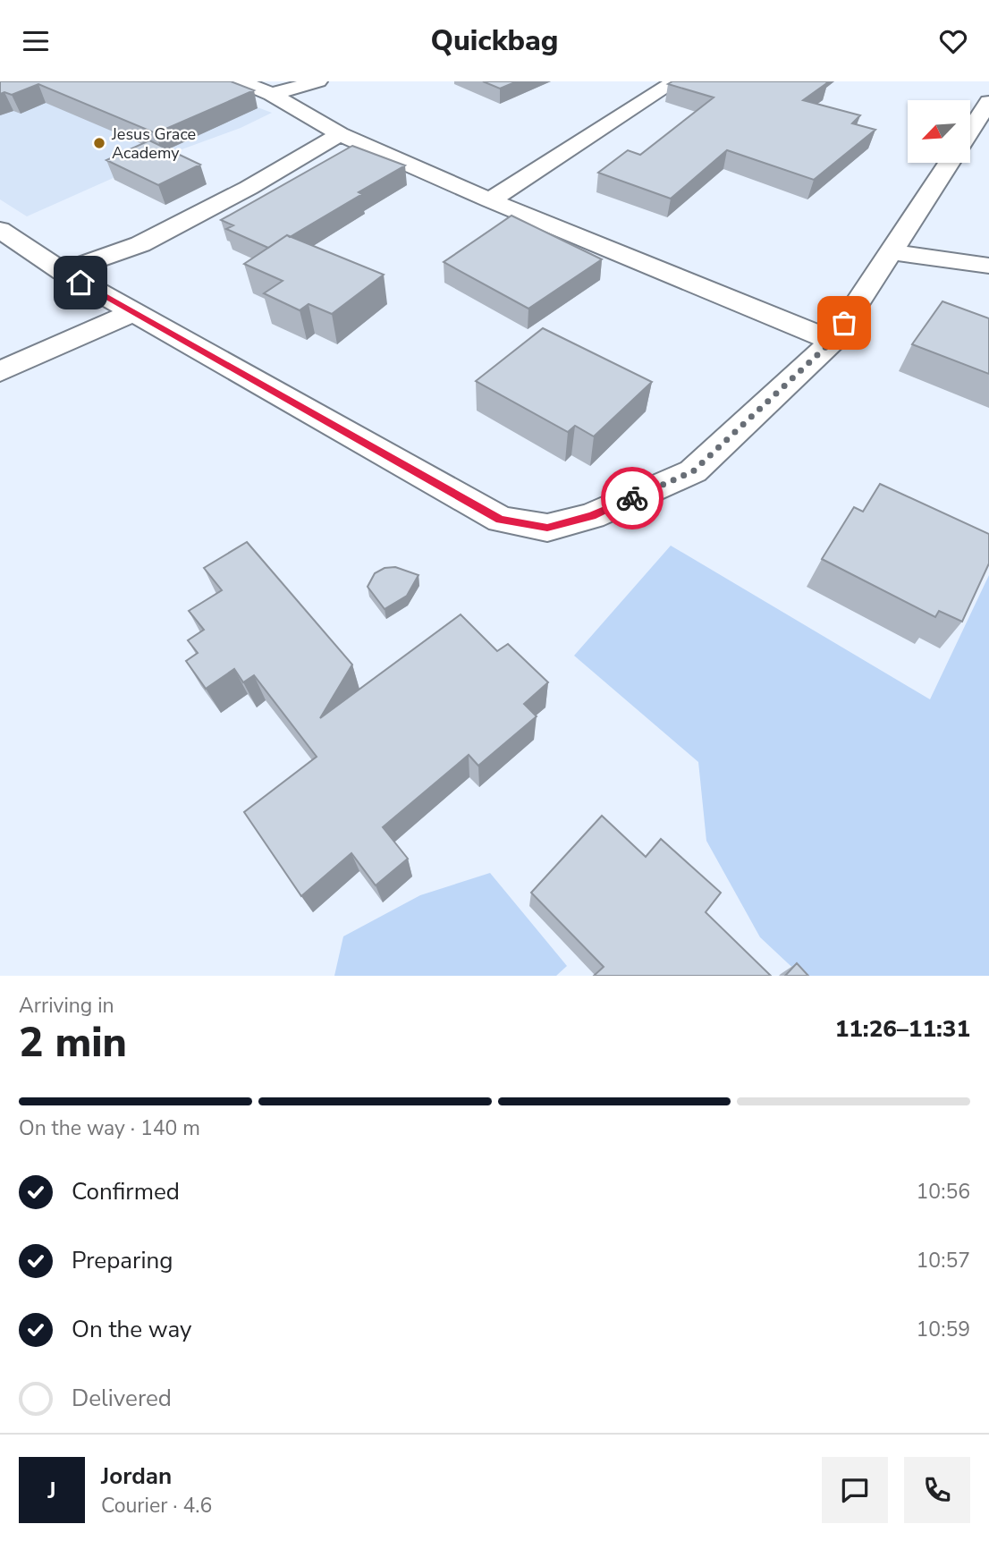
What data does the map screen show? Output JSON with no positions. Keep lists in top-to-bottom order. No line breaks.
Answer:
{"places":["Jesus Grace Academy"],"north":"bottom left","page":{"header":"Quickbag","heading":["2 min","Arriving in","11:26–11:31"],"panel":["Jordan","Courier · 4.6"],"bar":"On the way · 140 m","list":[["Confirmed","10:56"],["Preparing","10:57"],["On the way","10:59"],"Delivered"],"round":"J"}}
